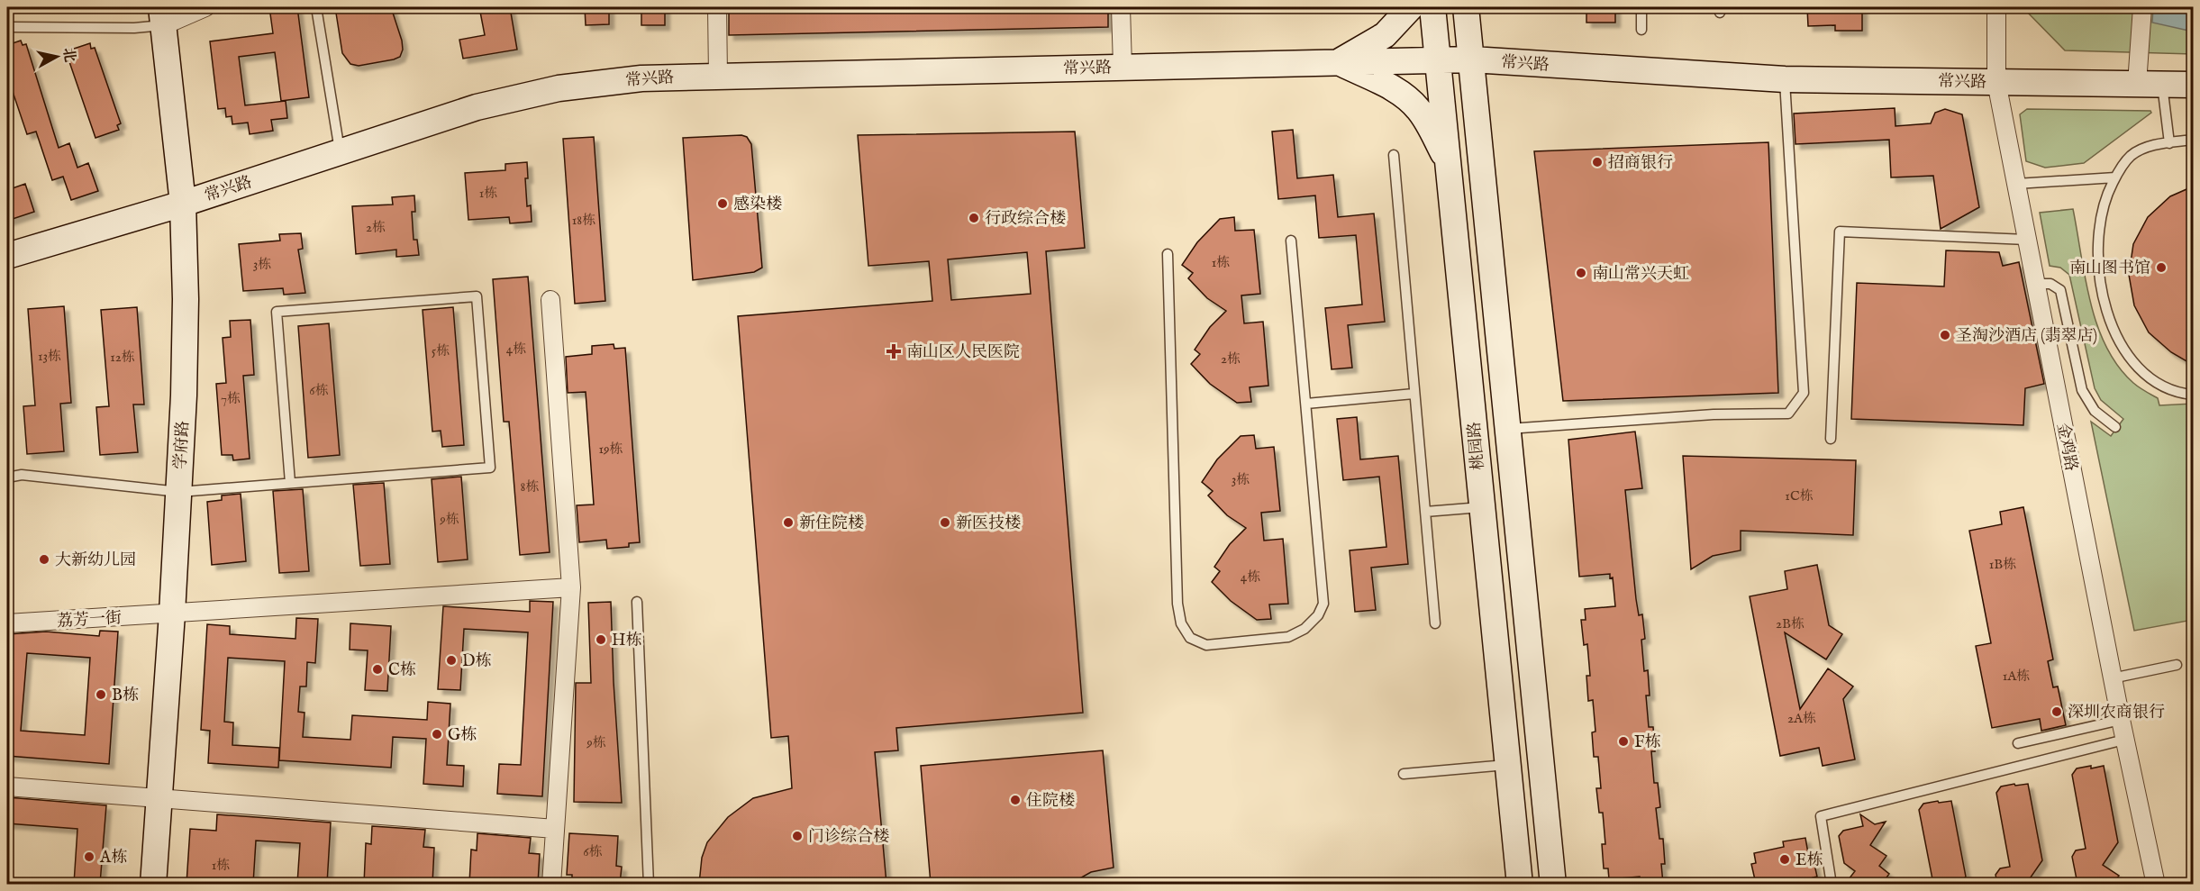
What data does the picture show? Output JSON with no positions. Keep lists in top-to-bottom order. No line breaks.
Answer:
{"streets":{"main road":["常兴路","学府路","桃园路"],"street":["金鸡路","荔芳一街"]},"crossings":[["常兴路","学府路"],["常兴路","桃园路"],["常兴路","金鸡路"],["学府路","荔芳一街"]],"places":{"other":["招商银行","感染楼","行政综合楼","南山图书馆","南山常兴天虹","圣淘沙酒店 (翡翠店)","新住院楼","新医技楼","大新幼儿园","H栋","D栋","C栋","B栋","深圳农商银行","G栋","F栋","住院楼","门诊综合楼","A栋","E栋"],"health":["南山区人民医院"]},"house_numbers":["1栋","18栋","2栋","1栋","3栋","4栋","5栋","13栋","12栋","2栋","6栋","7栋","19栋","3栋","8栋","1C栋","9栋","1B栋","4栋","2B栋","1A栋","2A栋","9栋","6栋","1栋"],"north":"right"}
